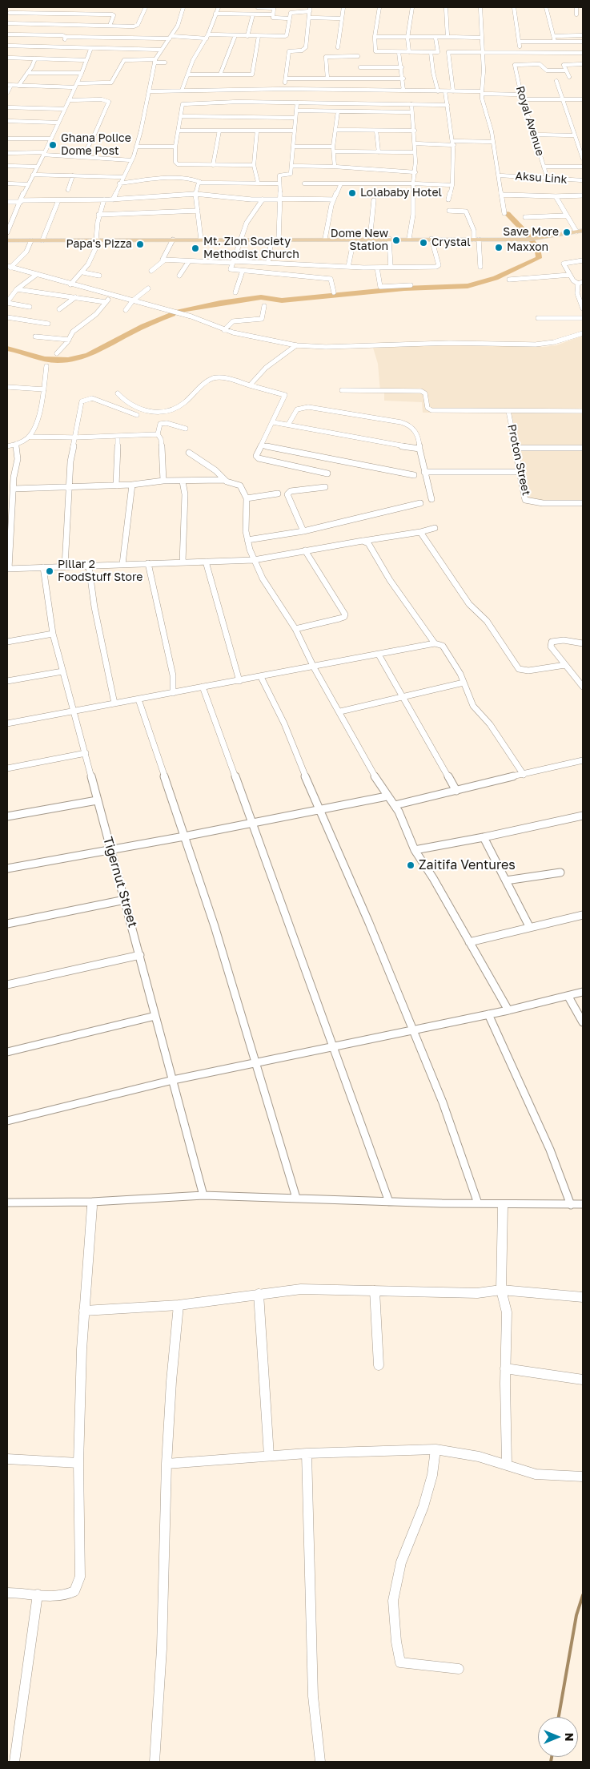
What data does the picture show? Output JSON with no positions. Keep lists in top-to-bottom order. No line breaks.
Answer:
{"streets":{"street":["Royal Avenue","Aksu Link","Proton Street","Tigernut Street"]},"crossings":[["Royal Avenue","Aksu Link"]],"places":["Ghana Police Dome Post","Lolababy Hotel","Save More","Dome New Station","Crystal","Papa's Pizza","Maxxon","Mt. Zion Society Methodist Church","Pillar 2 FoodStuff Store","Zaitifa Ventures"],"north":"right"}
